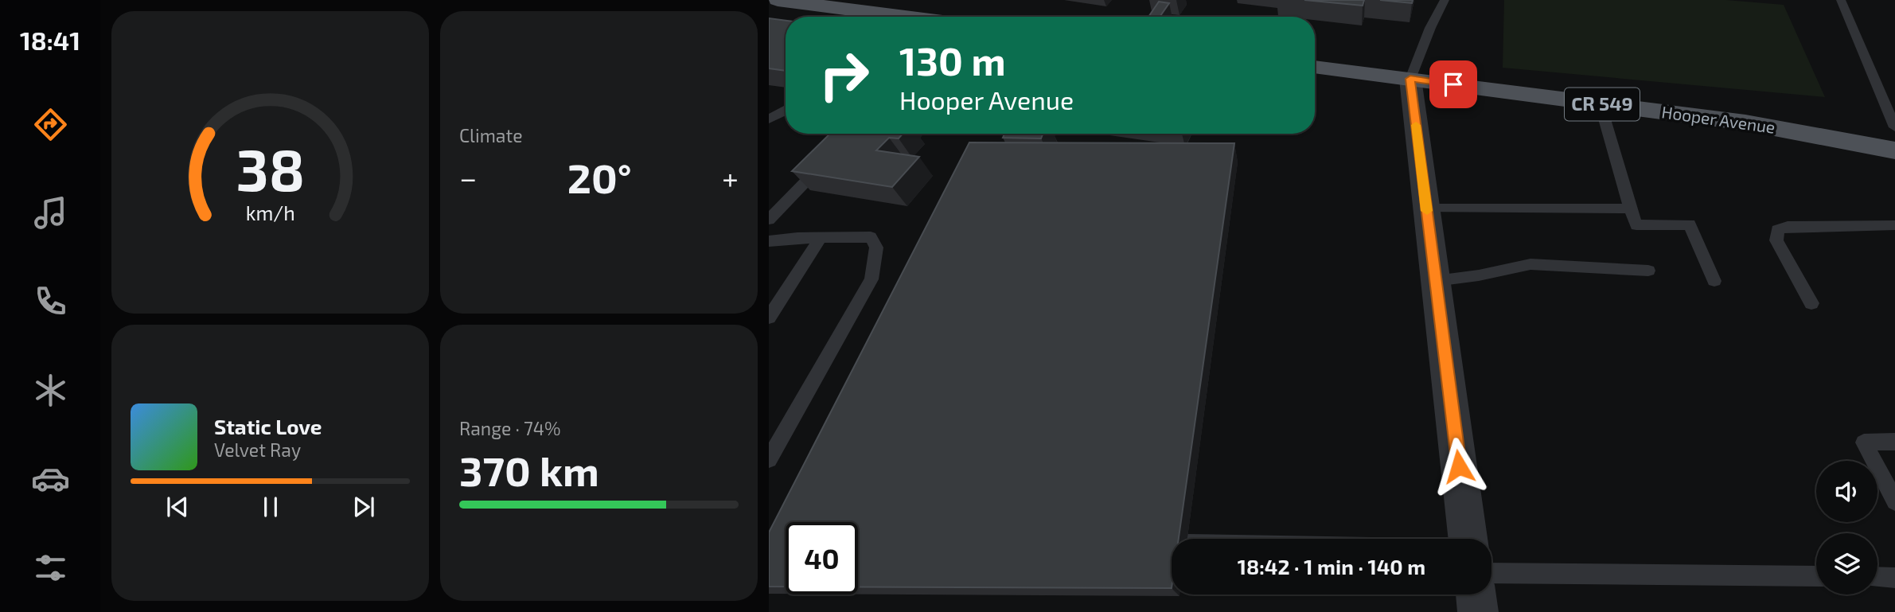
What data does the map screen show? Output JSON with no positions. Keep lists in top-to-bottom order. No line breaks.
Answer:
{"streets":{"main road":["CR 549","Hooper Avenue"]},"page":{"tabs":"18:41","tile":["Climate",["Range · 74%","370 km"]],"turn":["130 m","Hooper Avenue"],"heat":["−","20°","+"],"song":["Static Love","Velvet Ray"],"limit":"40","trip":"18:42 · 1 min · 140 m","gauge":["38","km/h"]}}
